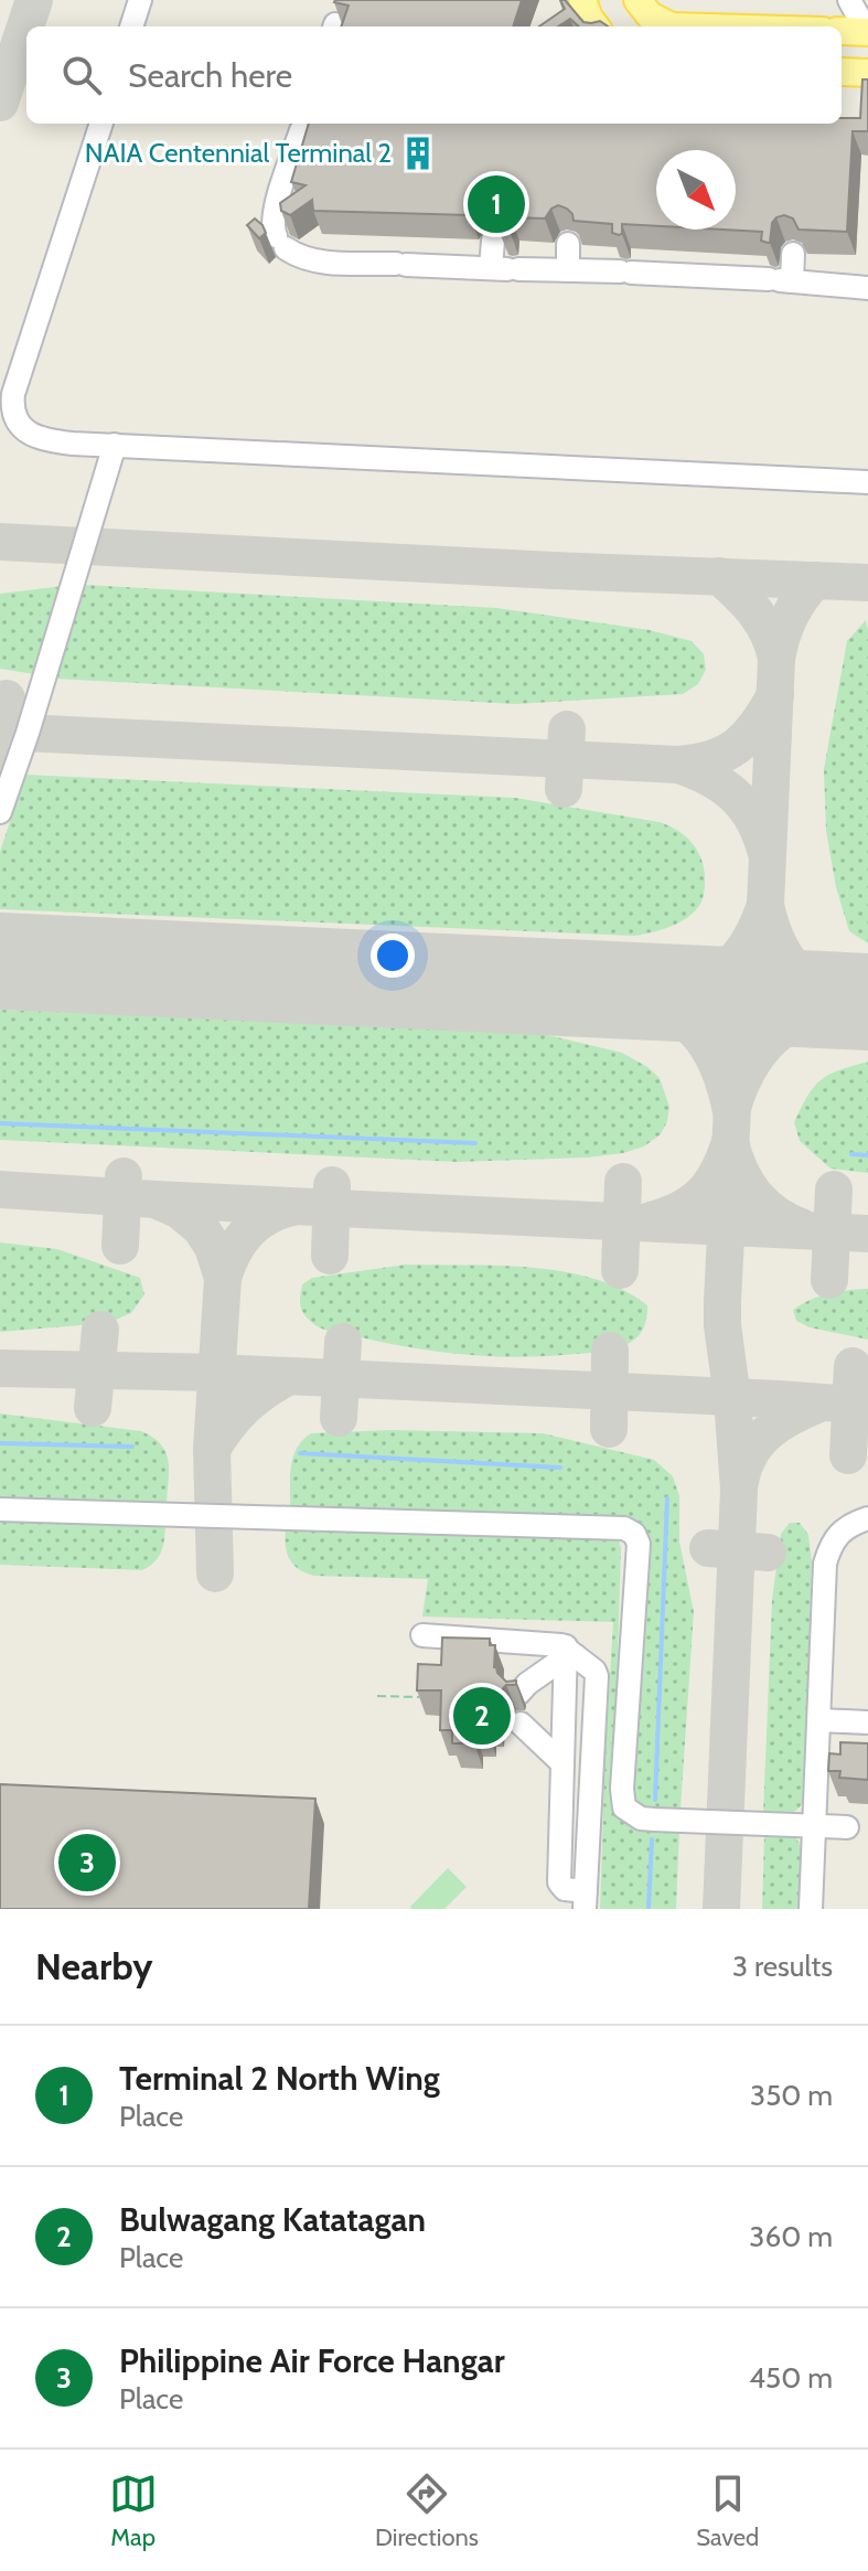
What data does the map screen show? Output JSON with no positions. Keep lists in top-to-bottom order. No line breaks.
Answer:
{"places":{"building":["NAIA Centennial Terminal 2"]},"north":"bottom right","page":{"search":"Search here","pins":["1","2","3"],"heading":["Nearby","3 results"],"list":[{"mark":"1","name":"Terminal 2 North Wing","note":"Place","value":"350 m"},{"mark":"2","name":"Bulwagang Katatagan","note":"Place","value":"360 m"},{"mark":"3","name":"Philippine Air Force Hangar","note":"Place","value":"450 m"}],"nav":["Map","Directions","Saved"]}}
